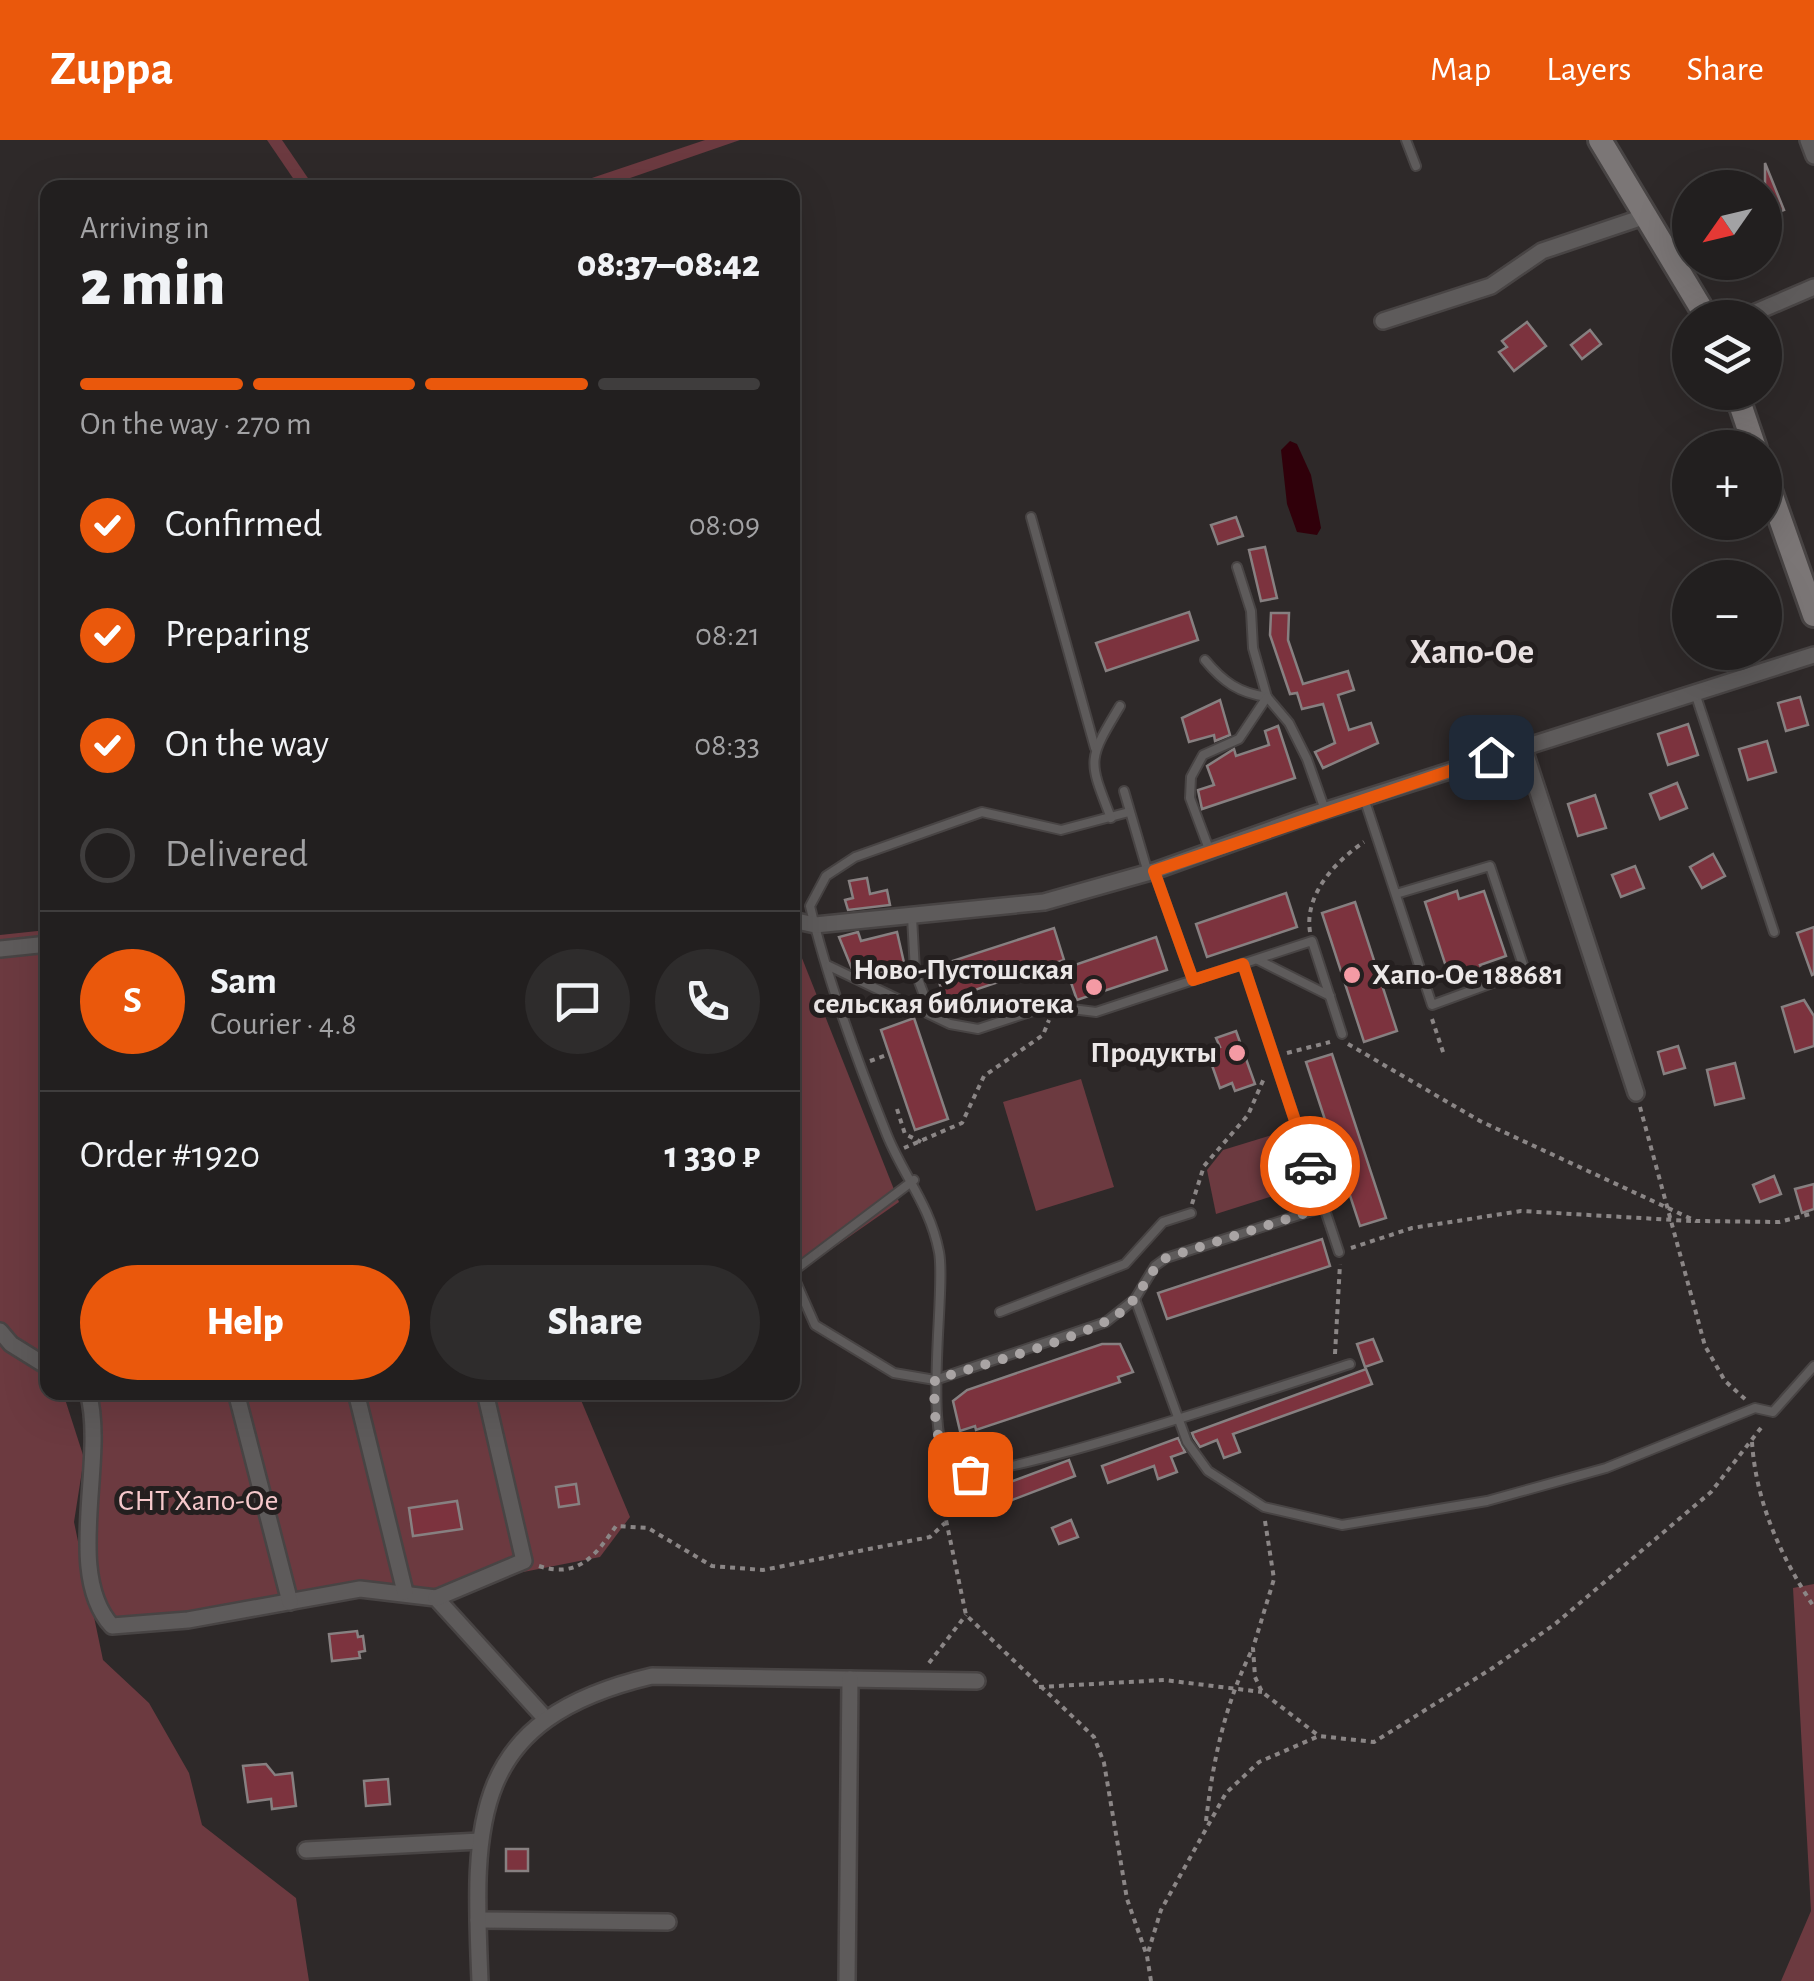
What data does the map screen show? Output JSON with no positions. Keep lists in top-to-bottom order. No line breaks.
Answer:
{"districts":["Хапо-Ое"],"parks":["СНТ Хапо-Ое"],"places":["Хапо-Ое 188681","Ново-Пустошская сельская библиотека","Продукты"],"north":"bottom left","page":{"header":"Zuppa","nav":["Map","Layers","Share"],"map_buttons":["+","−"],"heading":["2 min","Arriving in","08:37–08:42"],"panel":["Sam","Courier · 4.8","Order #1920","1 330 ₽"],"bar":"On the way · 270 m","list":[["Confirmed","08:09"],["Preparing","08:21"],["On the way","08:33"],"Delivered"],"round":"S","buttons":["Help","Share"]}}
